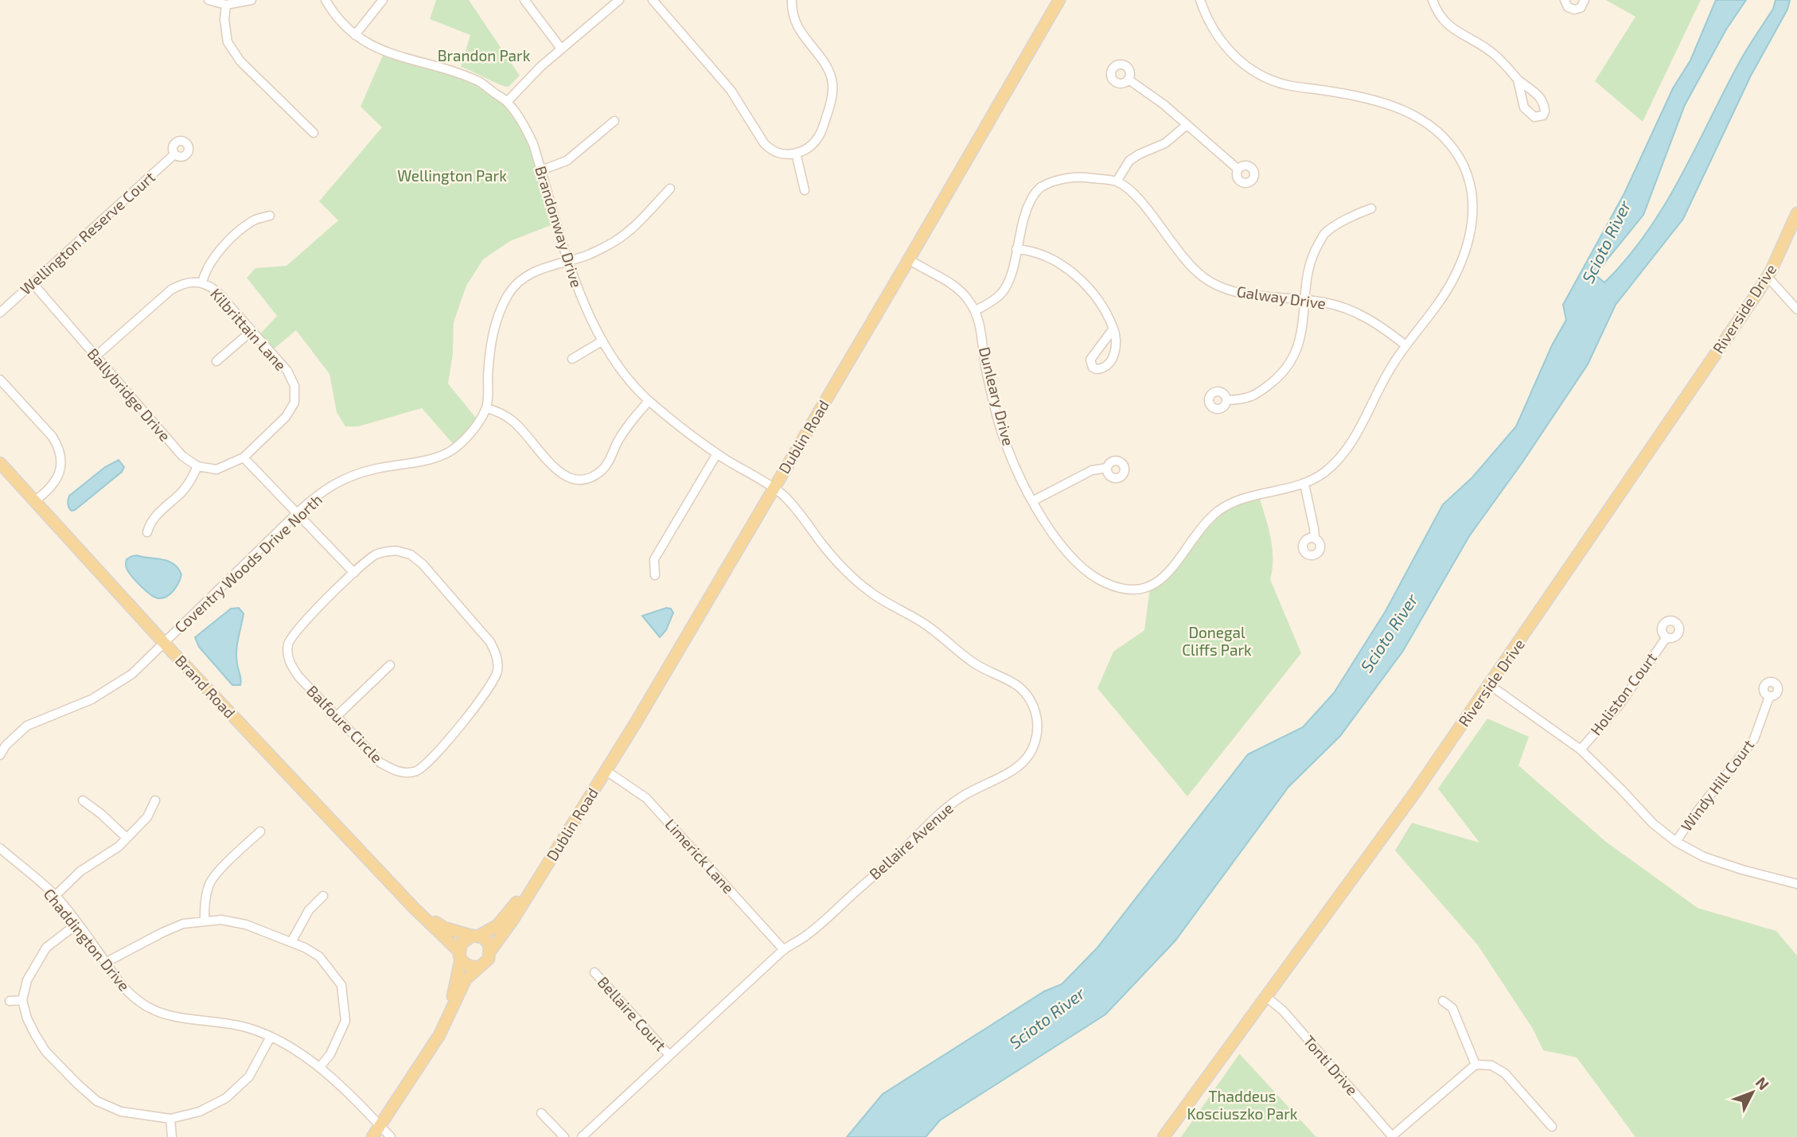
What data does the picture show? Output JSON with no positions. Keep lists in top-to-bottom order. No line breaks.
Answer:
{"streets":{"main road":["Riverside Drive","Dublin Road","Brand Road"],"street":["Brandonway Drive","Wellington Reserve Court","Galway Drive","Kilbrittain Lane","Ballybridge Drive","Dunleary Drive","Coventry Woods Drive North","Holiston Court","Balfoure Circle","Windy Hill Court","Bellaire Avenue","Limerick Lane","Chaddington Drive","Bellaire Court","Tonti Drive"]},"crossings":[["Brandonway Drive","Dublin Road"],["Brandonway Drive","Coventry Woods Drive North"],["Brandonway Drive","Bellaire Avenue"],["Wellington Reserve Court","Ballybridge Drive"],["Galway Drive","Dunleary Drive"],["Riverside Drive","Tonti Drive"],["Kilbrittain Lane","Ballybridge Drive"],["Dunleary Drive","Dublin Road"],["Dublin Road","Brand Road"],["Dublin Road","Bellaire Avenue"],["Dublin Road","Limerick Lane"],["Coventry Woods Drive North","Brand Road"],["Bellaire Avenue","Limerick Lane"],["Bellaire Avenue","Bellaire Court"]],"water":["Scioto River"],"parks":["Brandon Park","Wellington Park","Donegal Cliffs Park","Thaddeus Kosciuszko Park"],"north":"top right"}
